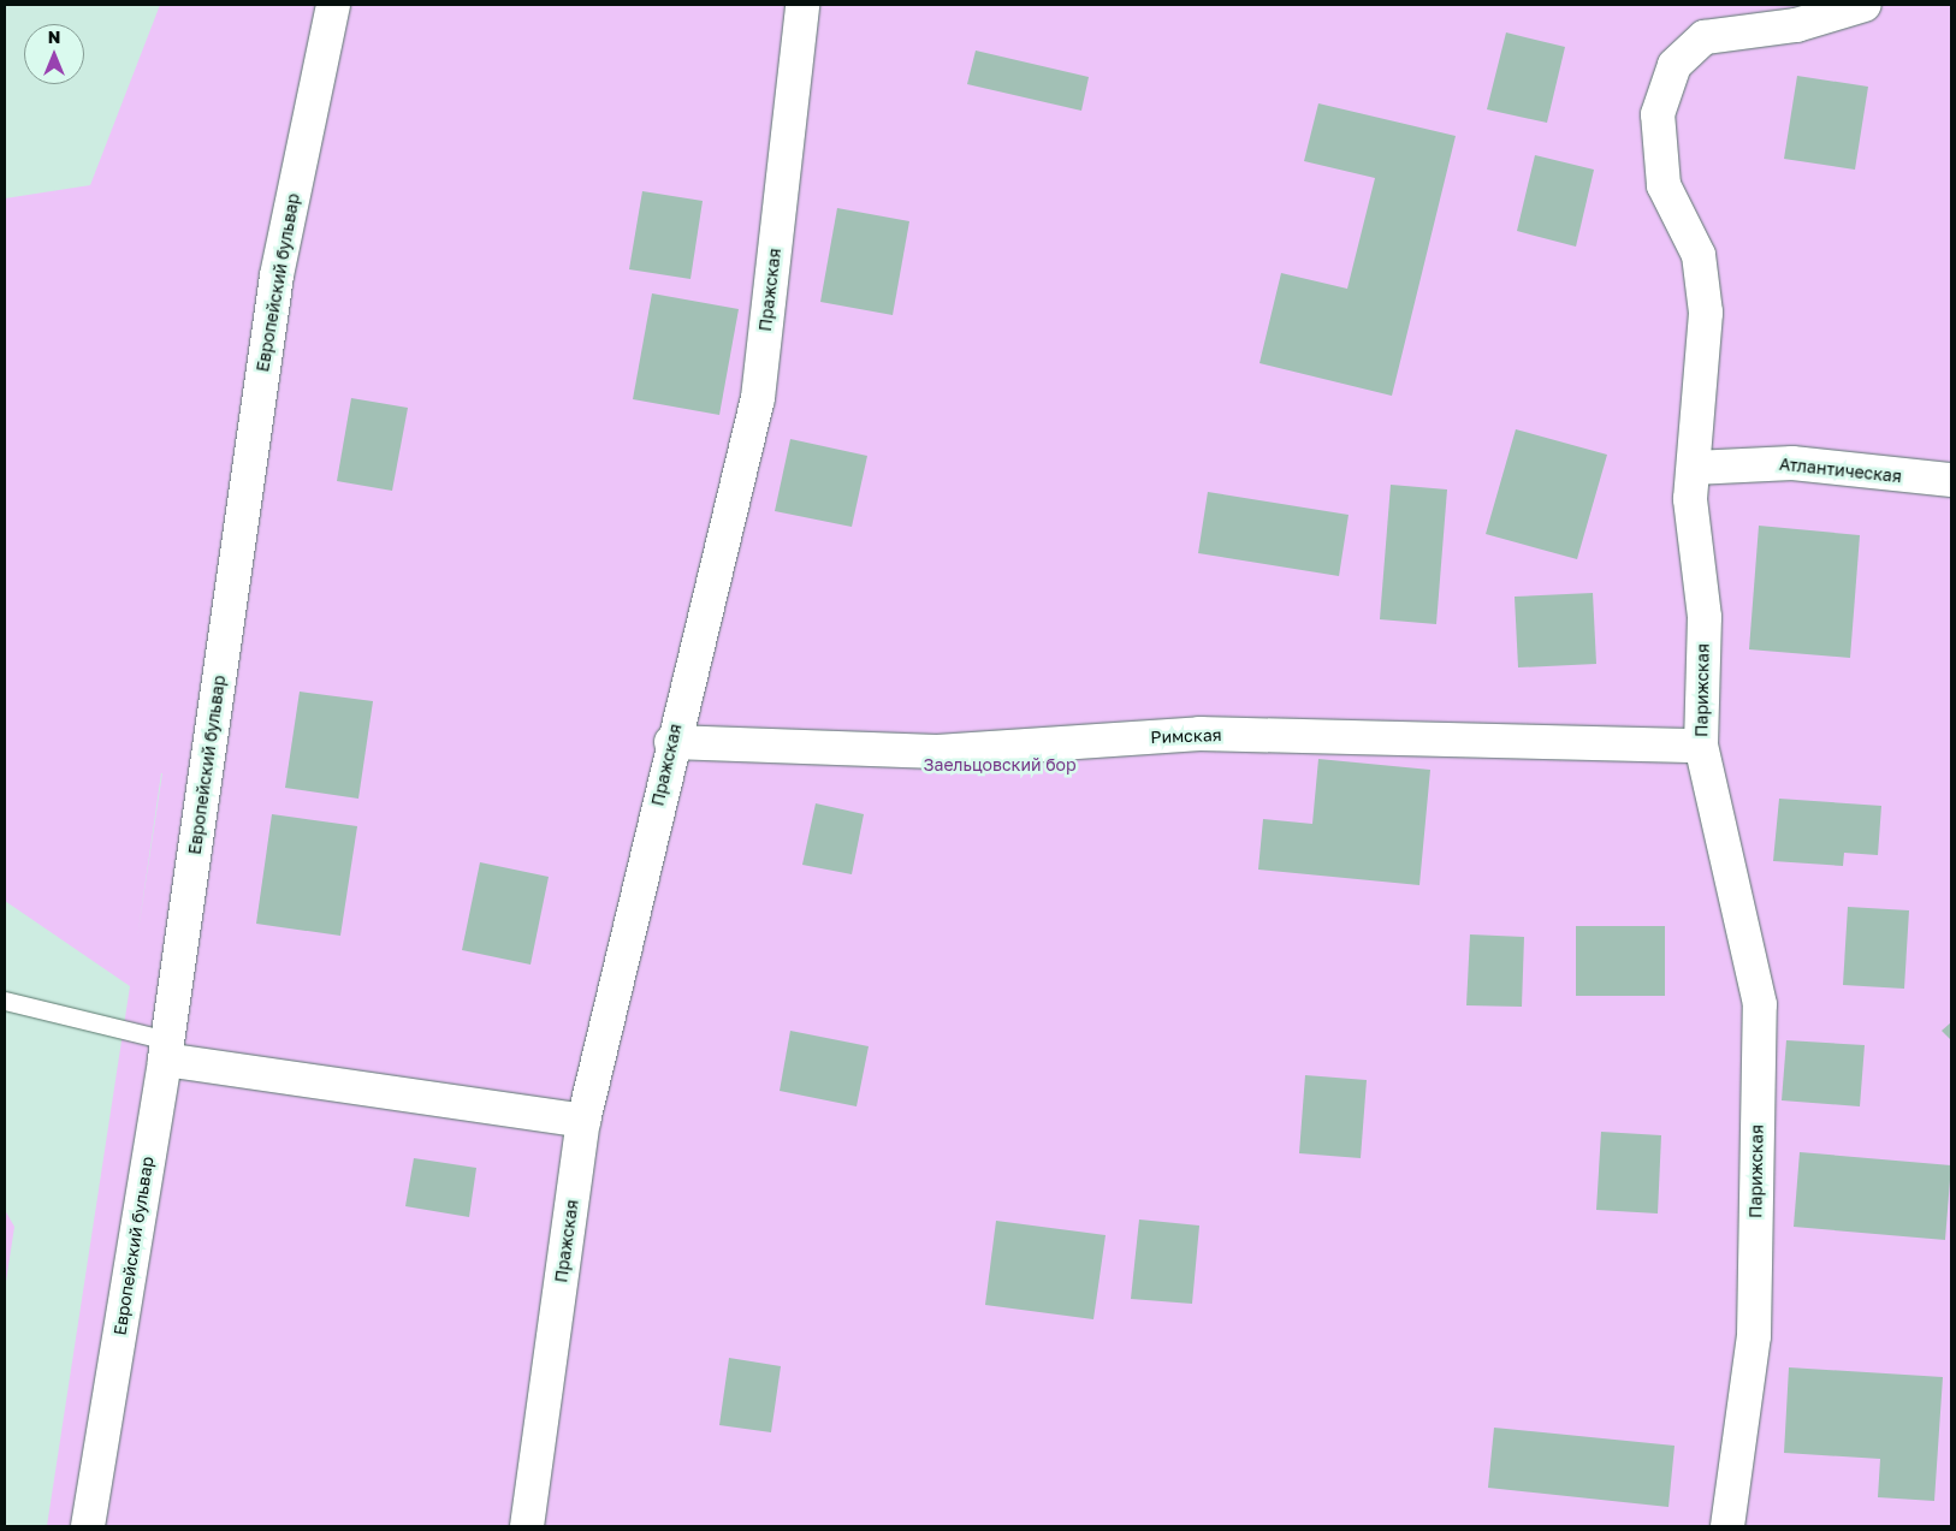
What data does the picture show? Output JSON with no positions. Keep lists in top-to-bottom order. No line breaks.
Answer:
{"streets":{"street":["Европейский бульвар","Пражская","Атлантическая","Парижская","Римская"]},"crossings":[["Пражская","Римская"],["Атлантическая","Парижская"],["Парижская","Римская"]],"parks":["Заельцовский бор"],"north":"top"}
